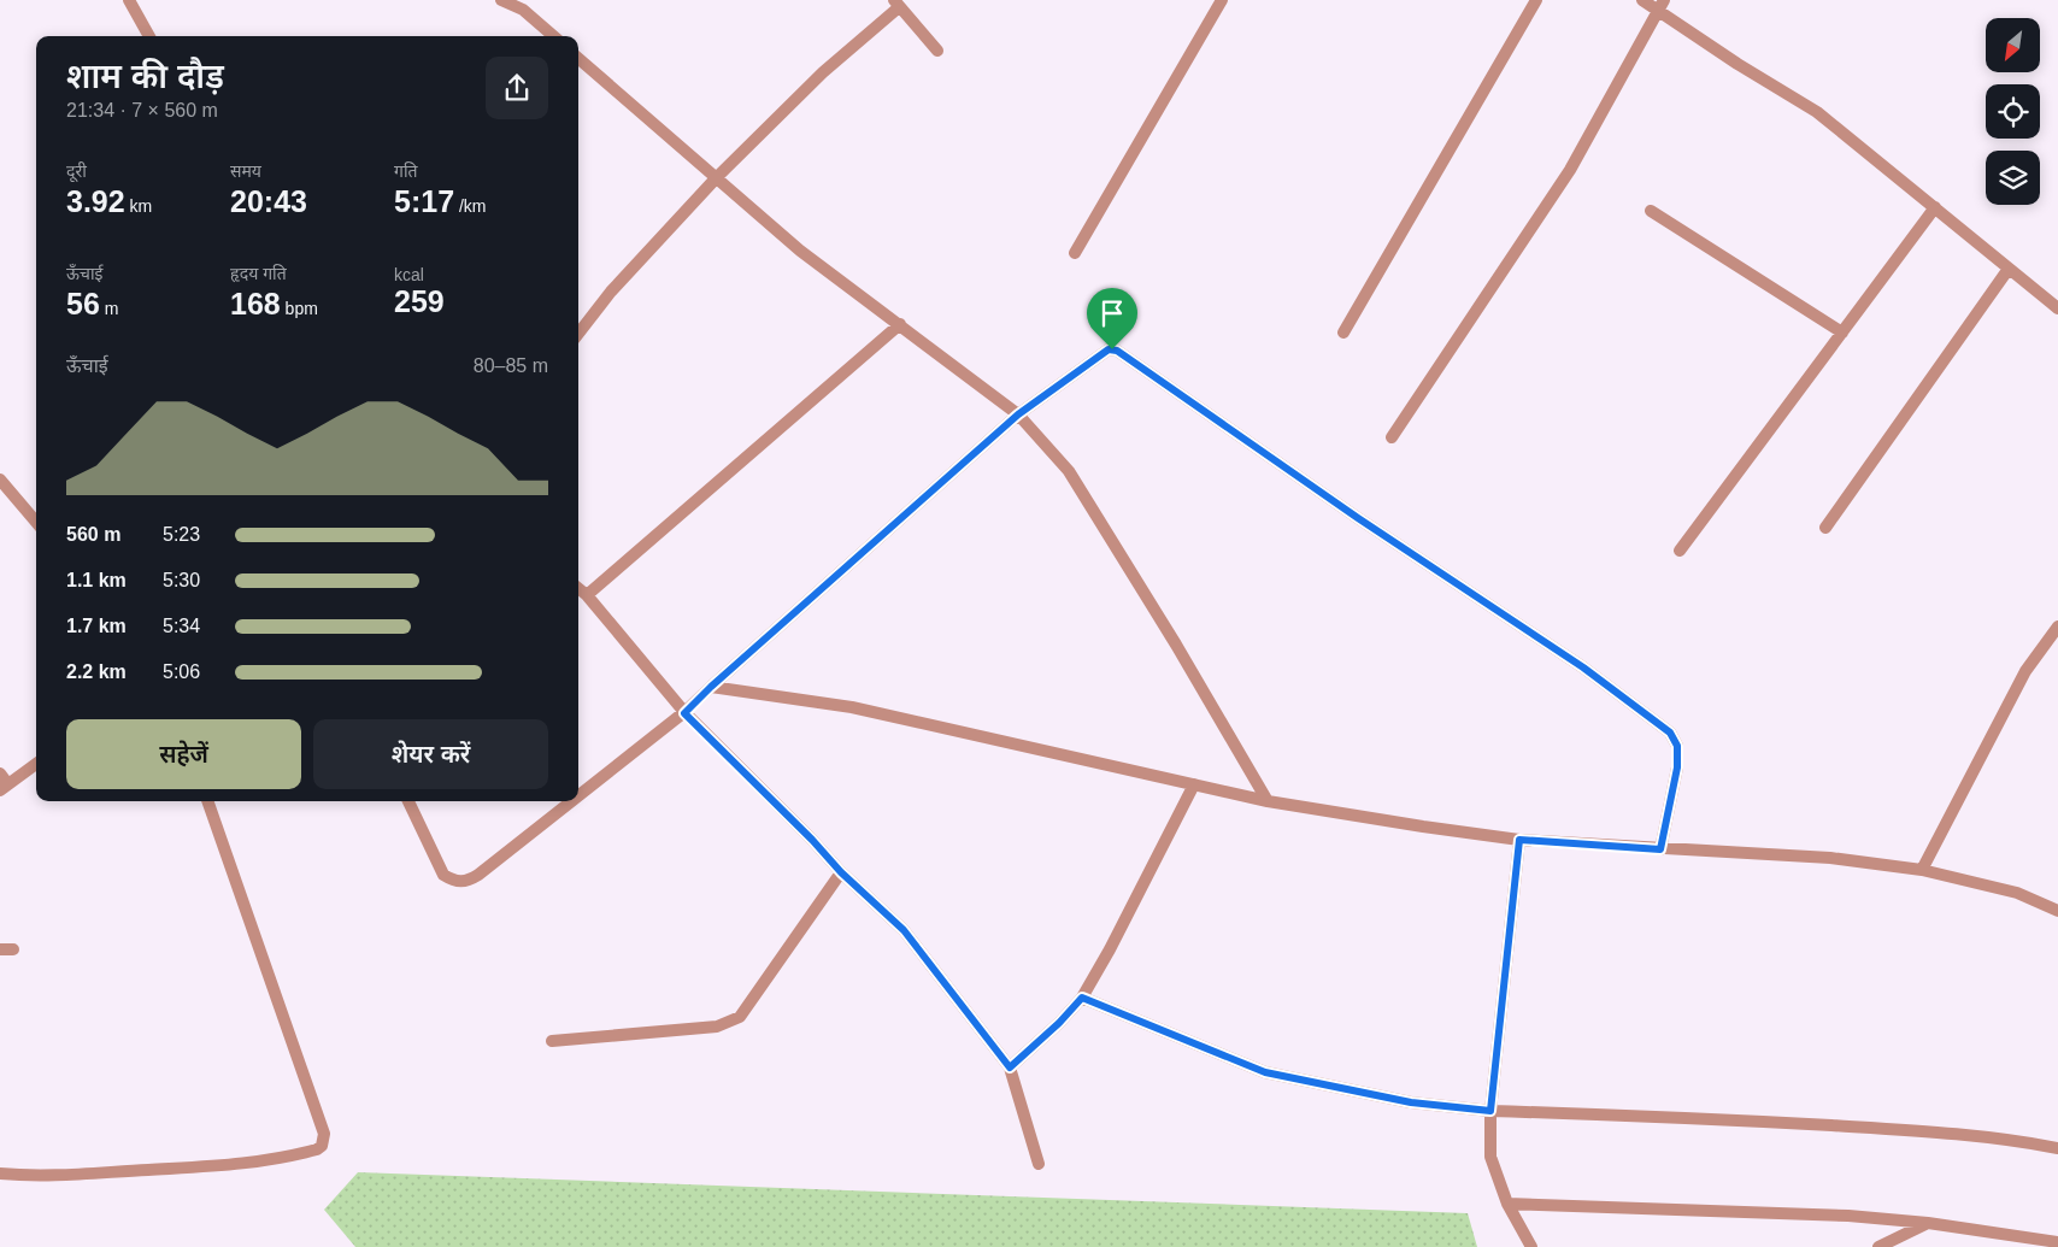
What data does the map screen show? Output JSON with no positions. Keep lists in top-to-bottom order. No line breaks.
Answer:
{"north":"bottom left","page":{"heading":["शाम की दौड़","21:34 · 7 × 560 m"],"stats":[["दूरी","3.92 km"],["समय","20:43"],["गति","5:17 /km"],["ऊँचाई","56 m"],["हृदय गति","168 bpm"],["kcal","259"]],"chart":["ऊँचाई","80–85 m"],"list":[{"name":"560 m","note":"5:23"},{"name":"1.1 km","note":"5:30"},{"name":"1.7 km","note":"5:34"},{"name":"2.2 km","note":"5:06"}],"buttons":["सहेजें","शेयर करें"]}}
